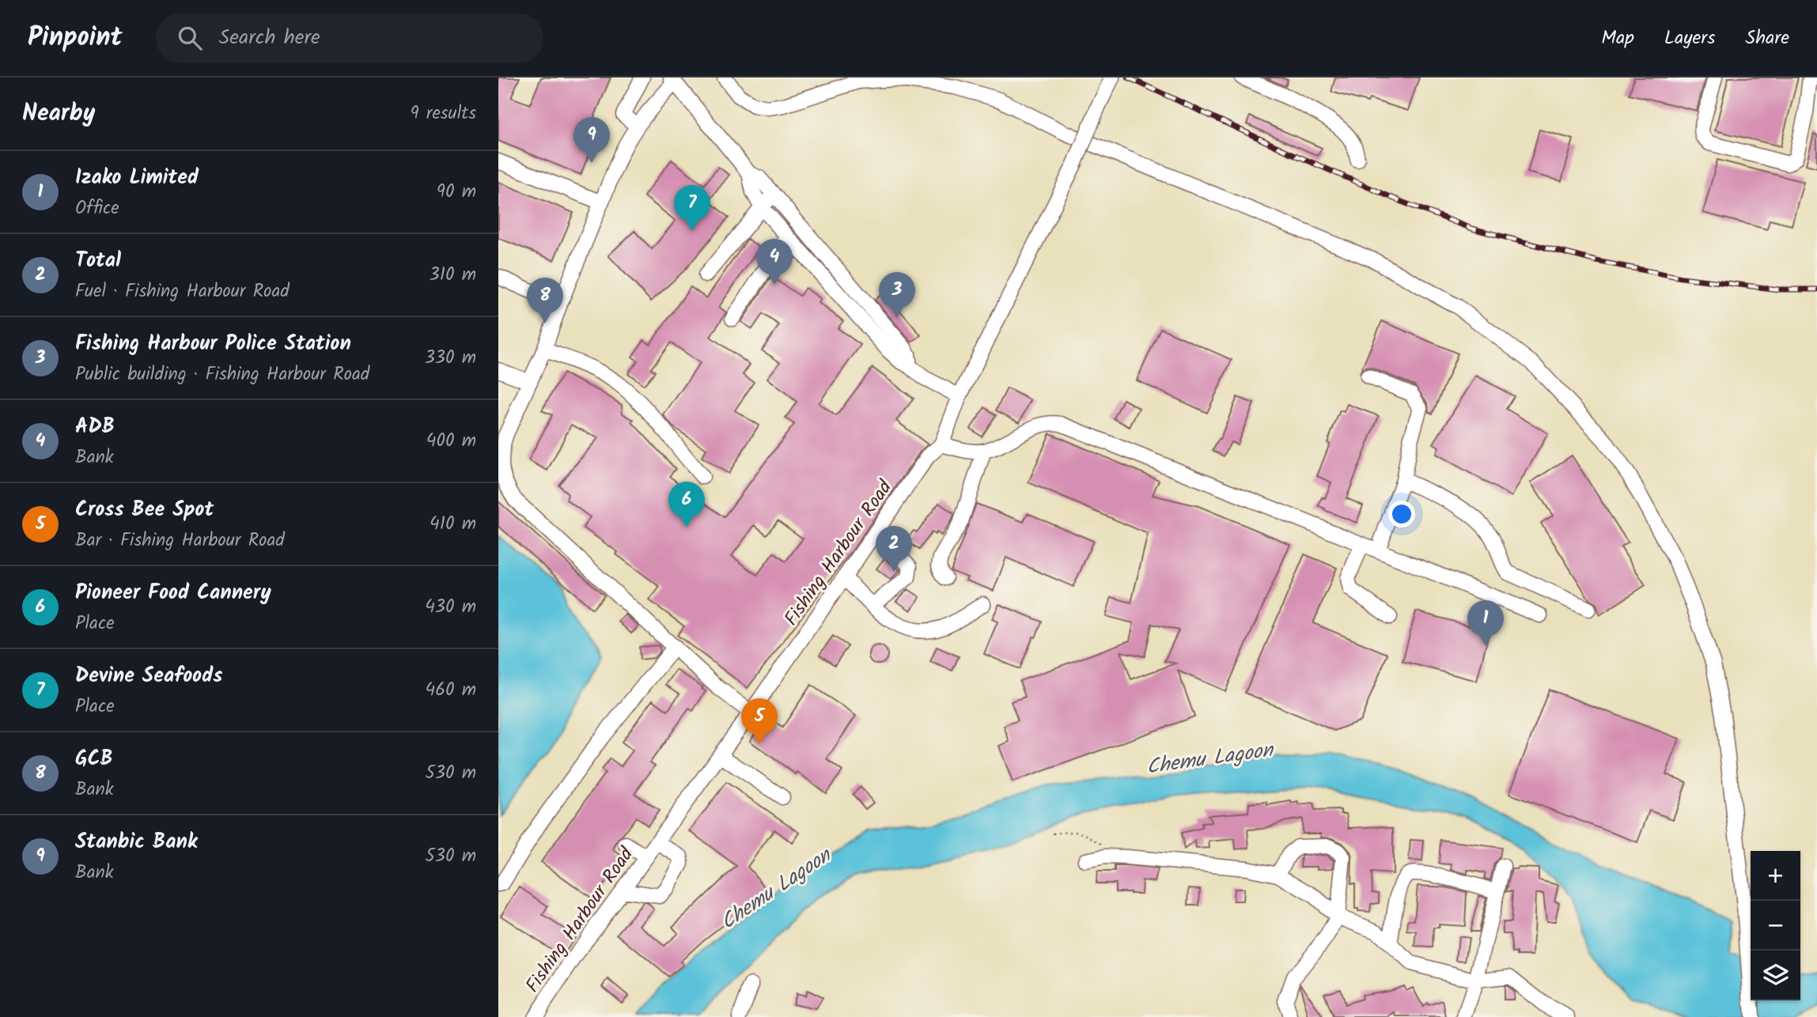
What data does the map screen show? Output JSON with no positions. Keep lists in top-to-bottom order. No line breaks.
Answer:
{"streets":{"street":["Fishing Harbour Road"]},"water":["Chemu Lagoon"],"page":{"header":"Pinpoint","search":"Search here","nav":["Map","Layers","Share"],"heading":["Nearby","9 results"],"pins":["9","7","4","3","8","6","2","1","5"],"list":[{"mark":"1","name":"Izako Limited","note":"Office","value":"90 m"},{"mark":"2","name":"Total","note":"Fuel · Fishing Harbour Road","value":"310 m"},{"mark":"3","name":"Fishing Harbour Police Station","note":"Public building · Fishing Harbour Road","value":"330 m"},{"mark":"4","name":"ADB","note":"Bank","value":"400 m"},{"mark":"5","name":"Cross Bee Spot","note":"Bar · Fishing Harbour Road","value":"410 m"},{"mark":"6","name":"Pioneer Food Cannery","note":"Place","value":"430 m"},{"mark":"7","name":"Devine Seafoods","note":"Place","value":"460 m"},{"mark":"8","name":"GCB","note":"Bank","value":"530 m"},{"mark":"9","name":"Stanbic Bank","note":"Bank","value":"530 m"}],"map_buttons":["+","−"]}}
